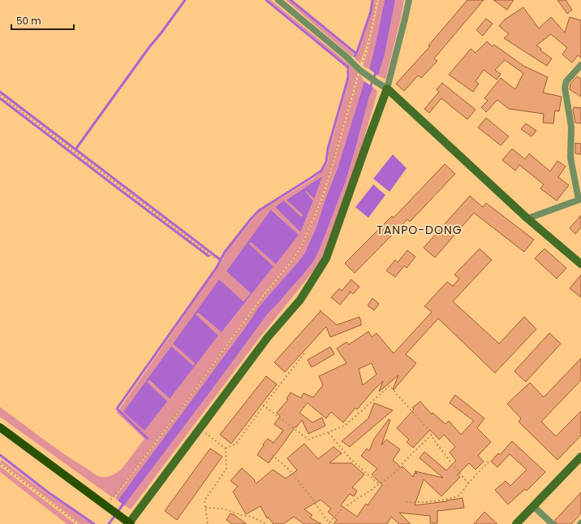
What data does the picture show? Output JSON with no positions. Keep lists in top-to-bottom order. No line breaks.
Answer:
{"districts":["TANPO-DONG"],"scale_bar":"50 m"}
